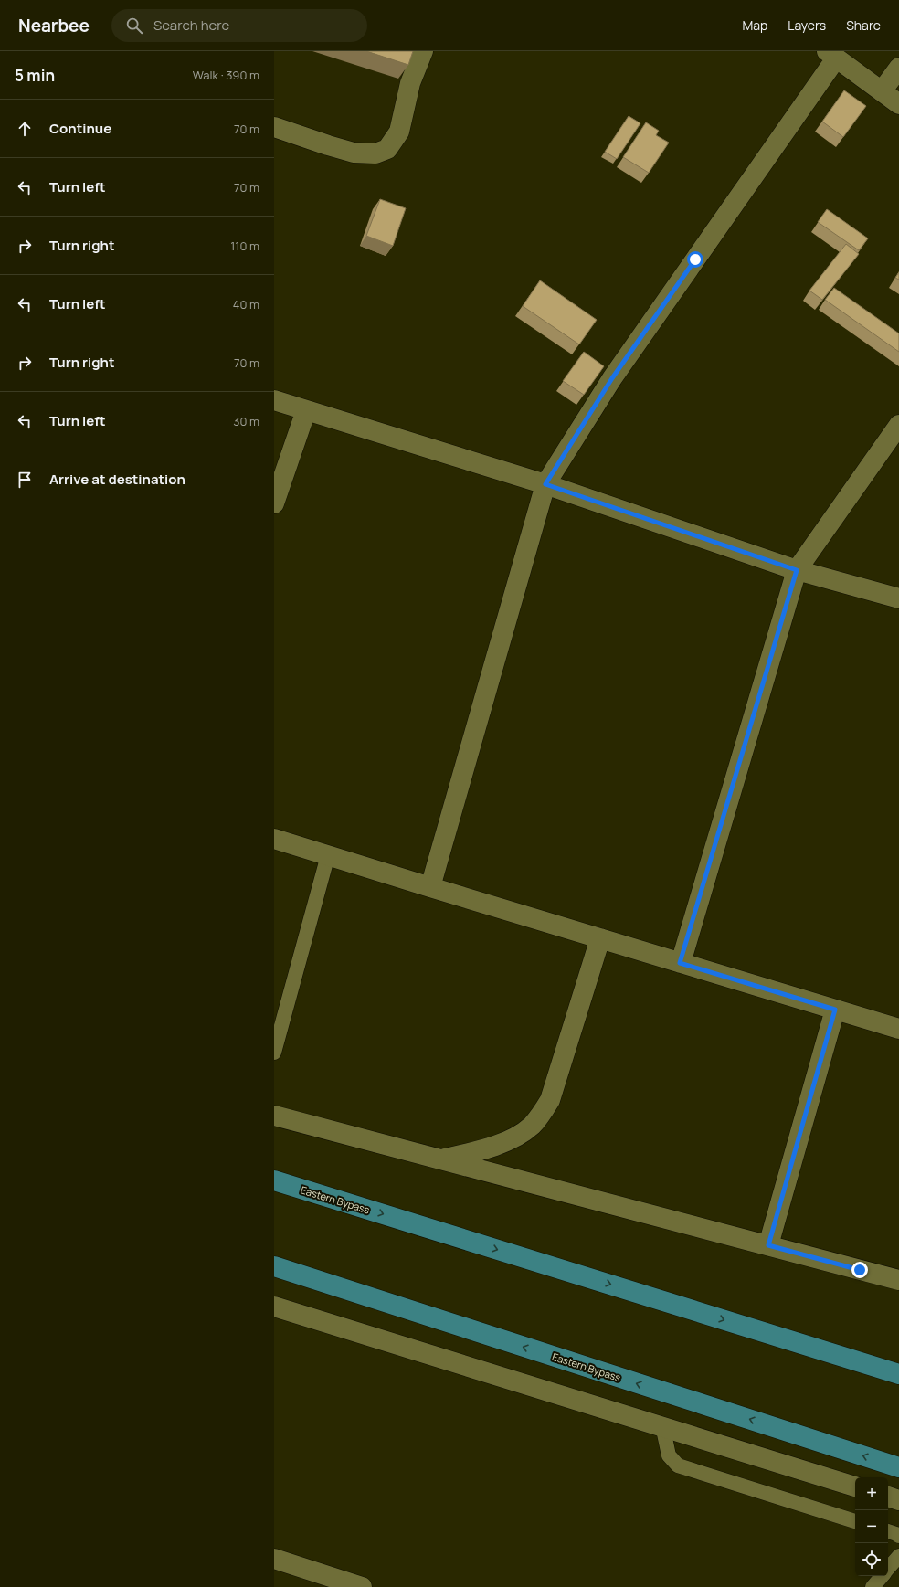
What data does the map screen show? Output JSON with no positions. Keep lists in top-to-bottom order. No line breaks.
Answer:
{"streets":{"main road":["Eastern Bypass"]},"page":{"header":"Nearbee","search":"Search here","nav":["Map","Layers","Share"],"heading":["5 min","Walk · 390 m"],"list":[["Continue","70 m"],["Turn left","70 m"],["Turn right","110 m"],["Turn left","40 m"],["Turn right","70 m"],["Turn left","30 m"],"Arrive at destination"],"map_buttons":["+","−"]}}
